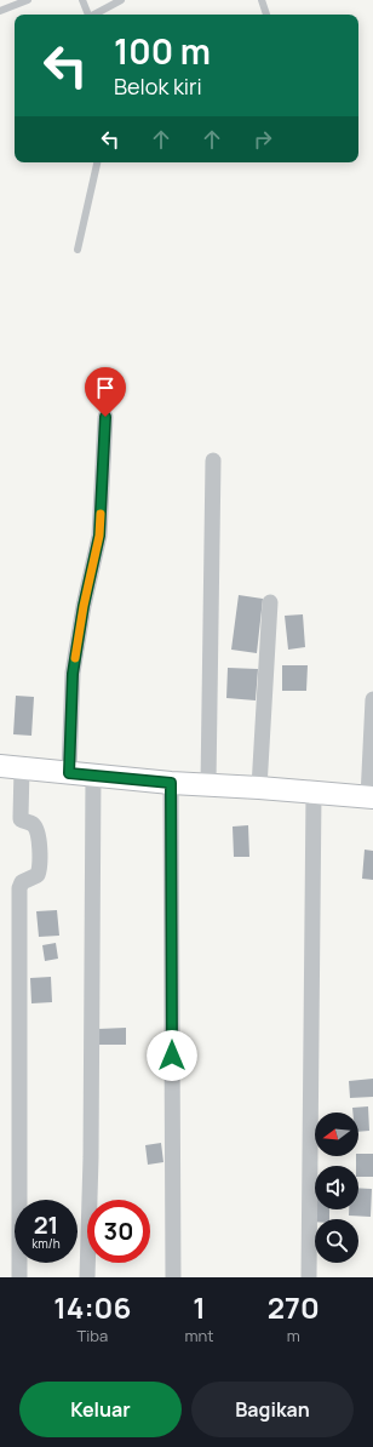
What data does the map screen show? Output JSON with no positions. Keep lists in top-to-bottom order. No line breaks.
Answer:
{"north":"left","page":{"turn":["100 m","Belok kiri"],"speed":"21 km/h","limit":"30","eta":["14:06","Tiba","1","mnt","270","m"],"buttons":["Keluar","Bagikan"]}}
